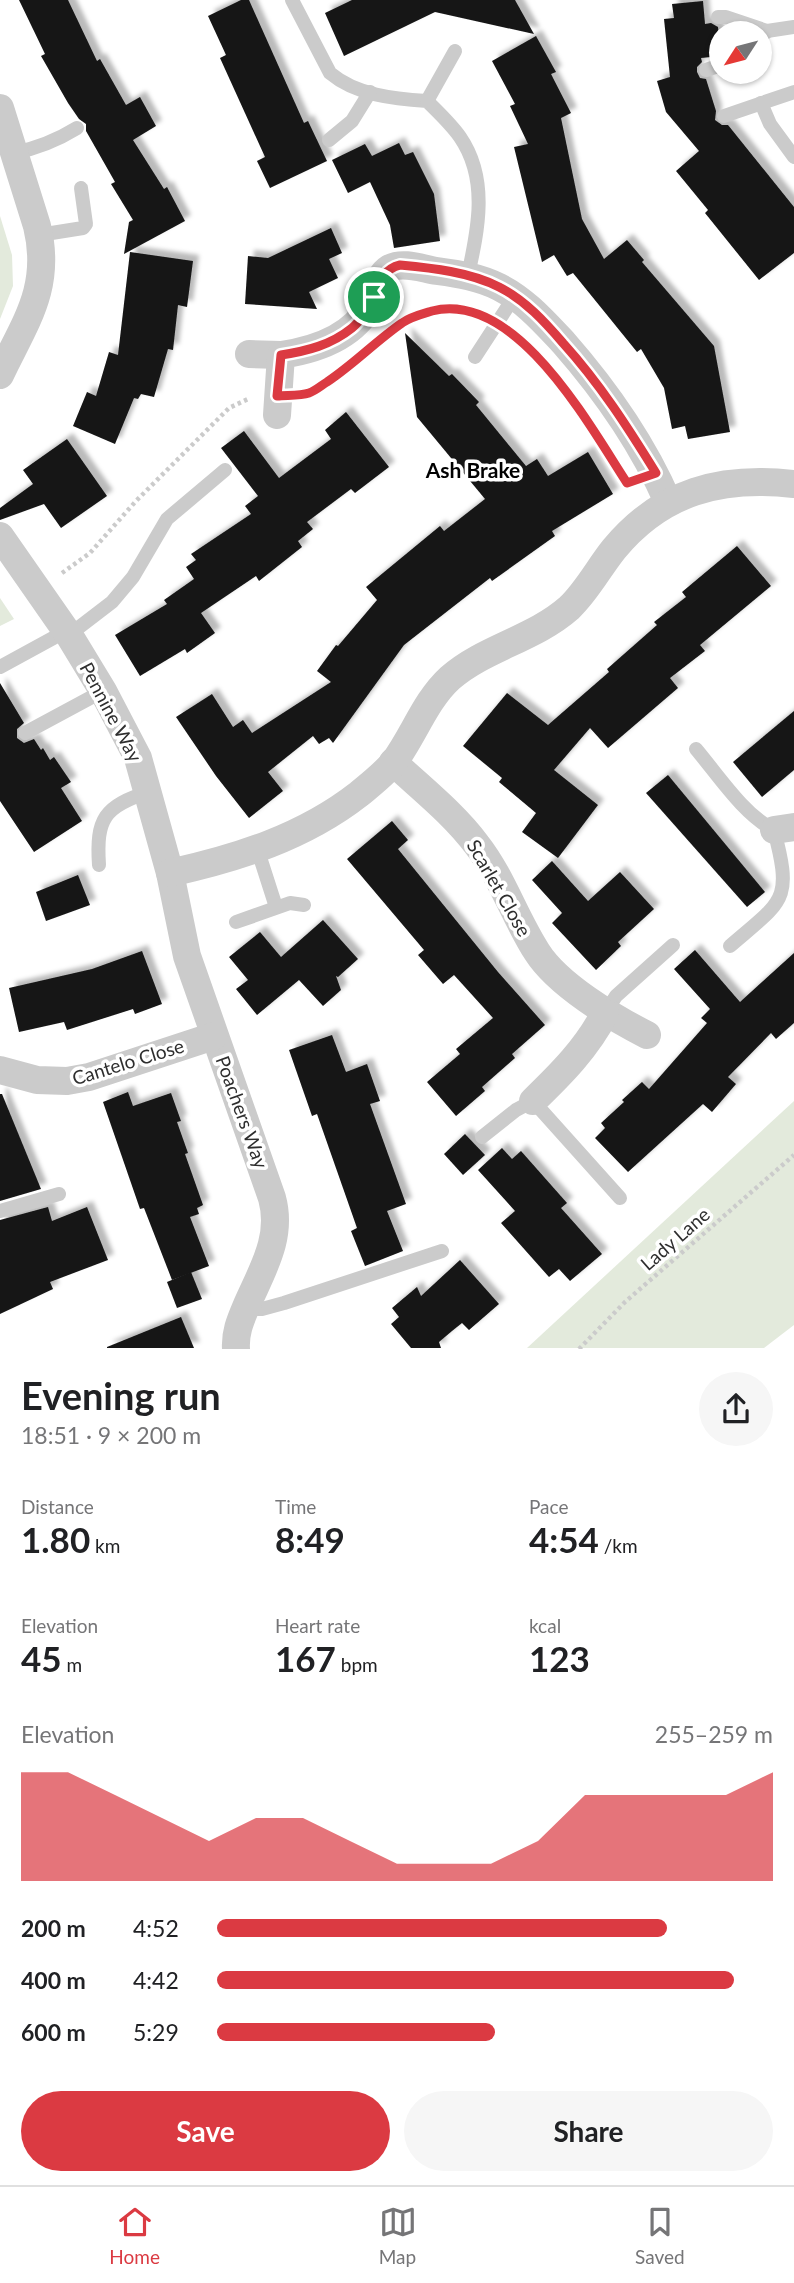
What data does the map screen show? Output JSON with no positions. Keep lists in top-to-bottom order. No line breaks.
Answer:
{"streets":{"street":["Pennine Way","Scarlet Close","Cantelo Close","Poachers Way"],"path":["Lady Lane"]},"crossings":[["Pennine Way","Poachers Way"],["Cantelo Close","Poachers Way"]],"districts":["Ash Brake"],"north":"bottom left","page":{"heading":["Evening run","18:51 · 9 × 200 m"],"stats":[["Distance","1.80 km"],["Time","8:49"],["Pace","4:54 /km"],["Elevation","45 m"],["Heart rate","167 bpm"],["kcal","123"]],"chart":["Elevation","255–259 m"],"list":[{"name":"200 m","note":"4:52"},{"name":"400 m","note":"4:42"},{"name":"600 m","note":"5:29"}],"buttons":["Save","Share"],"tabs":["Home","Map","Saved"]}}
